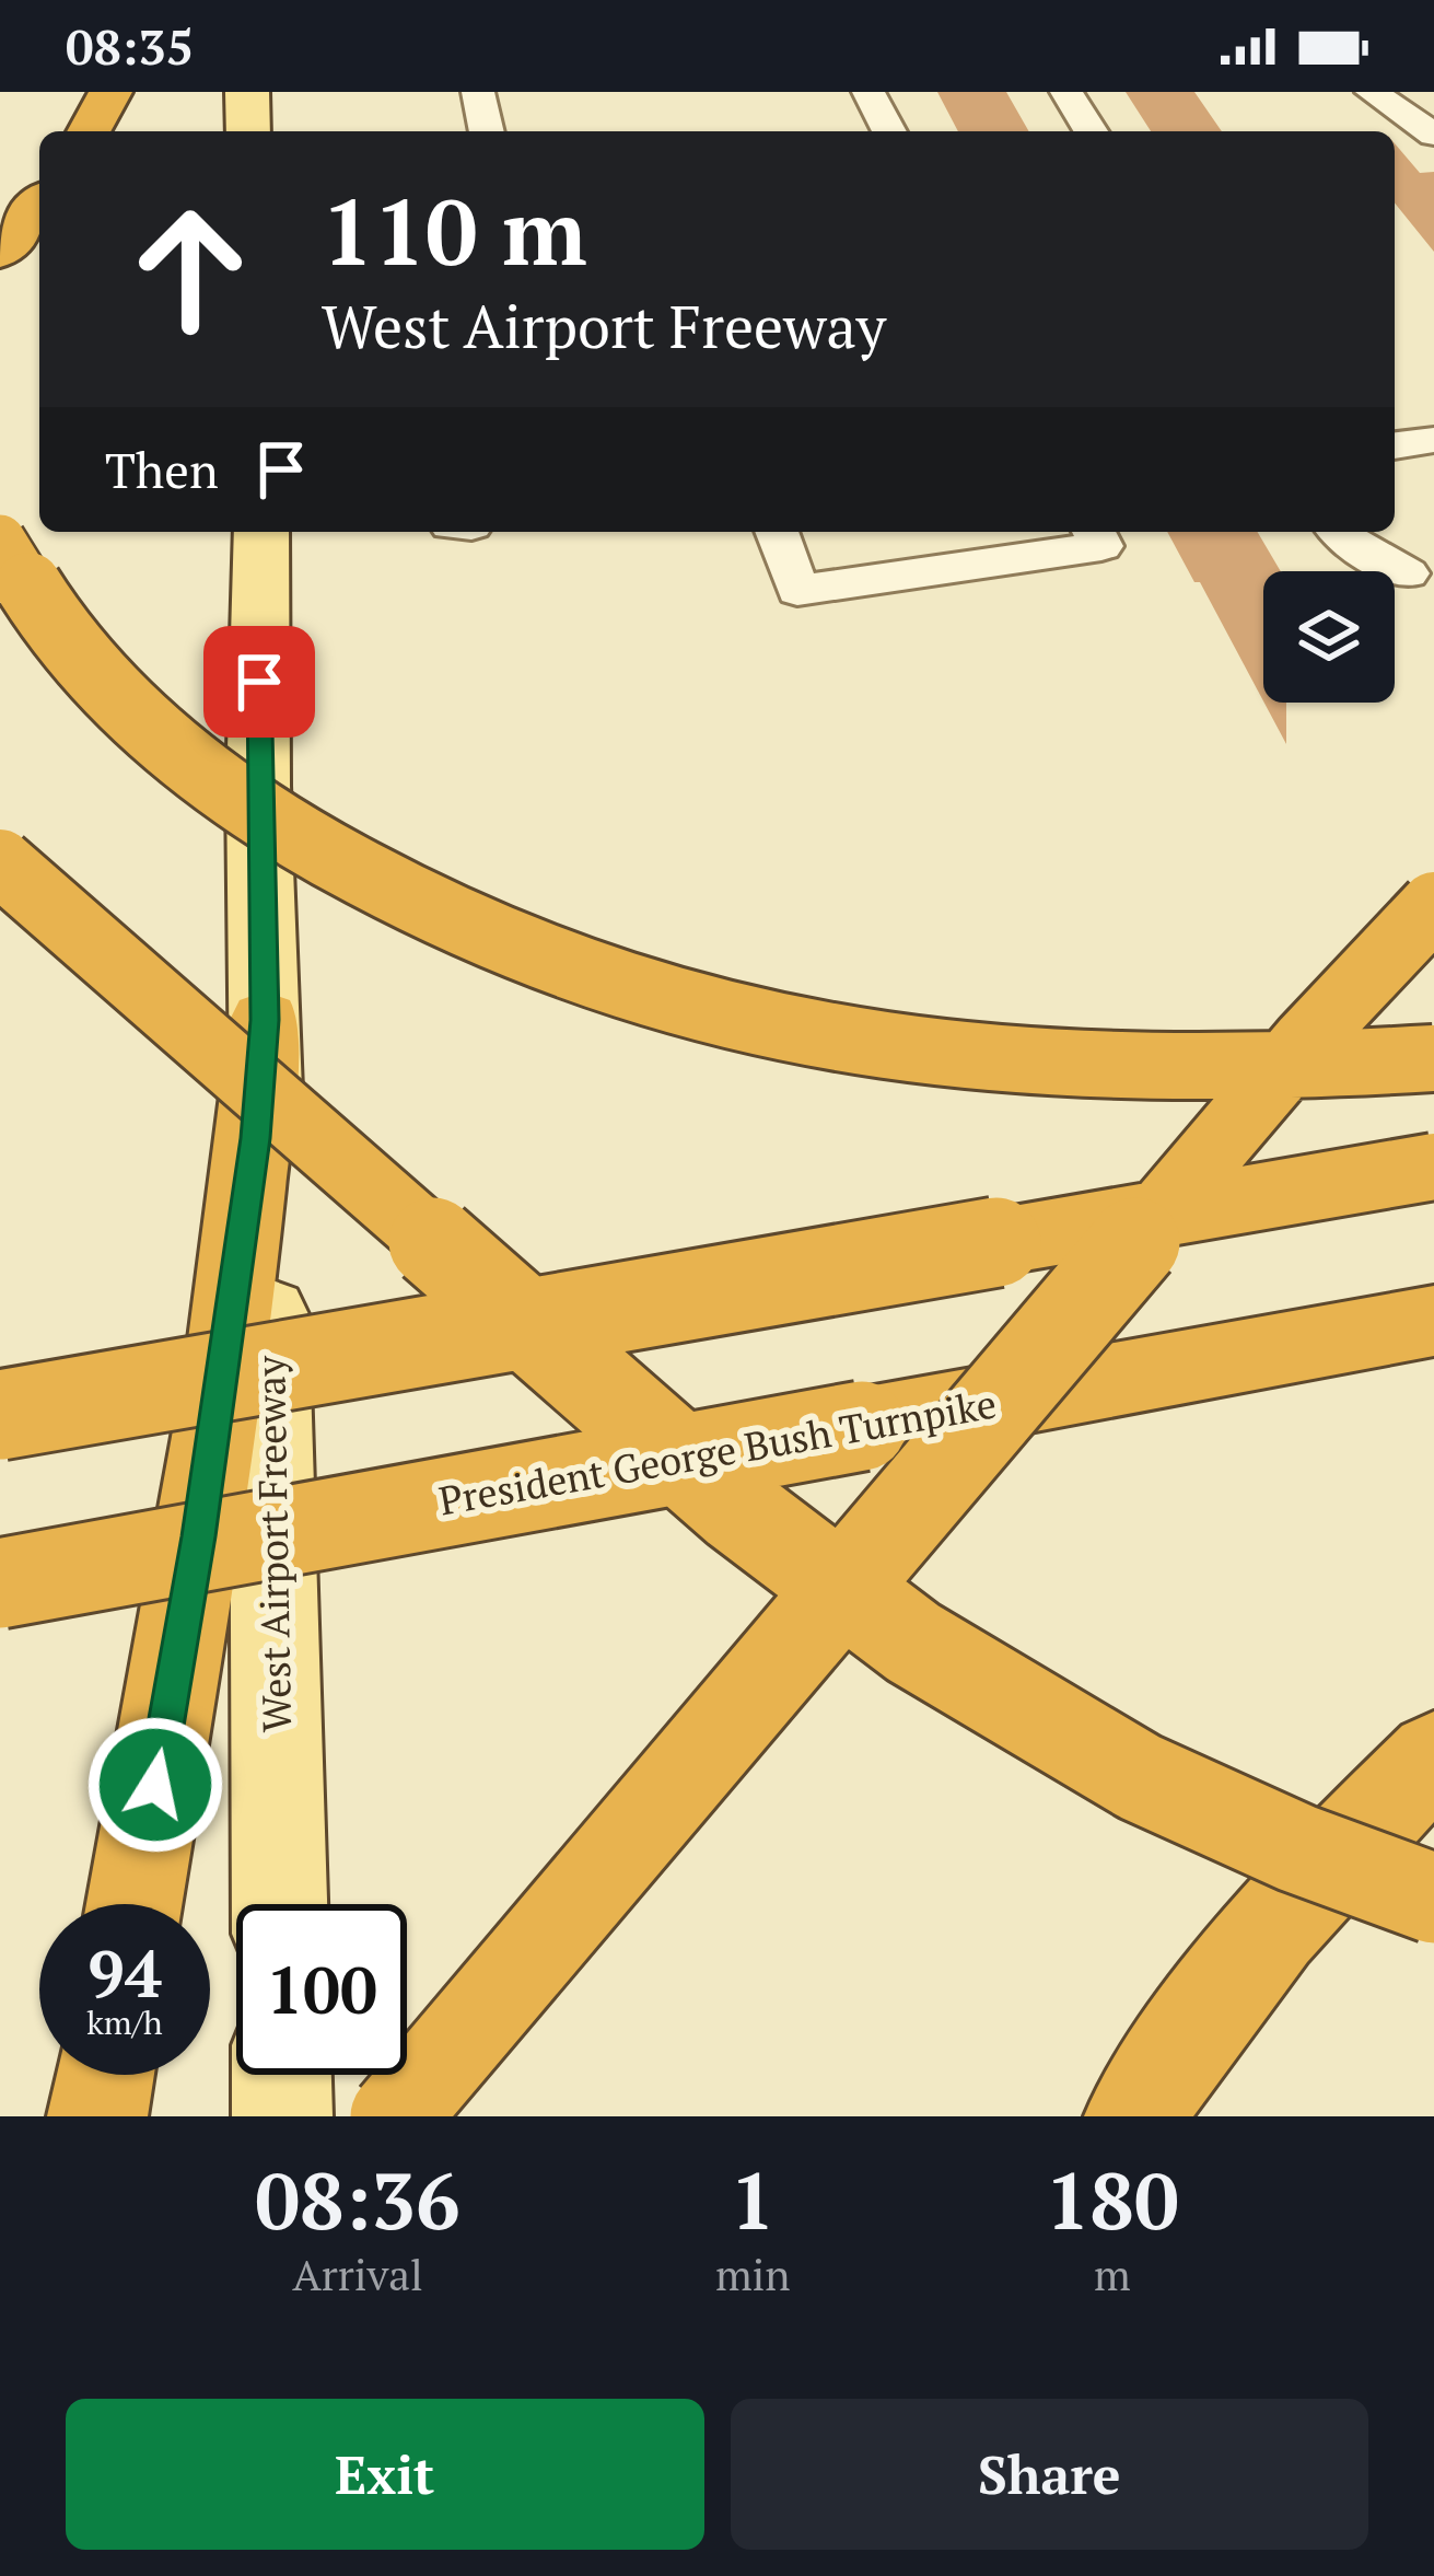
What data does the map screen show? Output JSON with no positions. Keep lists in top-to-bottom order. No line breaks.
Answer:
{"streets":{"highway":["President George Bush Turnpike"],"main road":["West Airport Freeway"]},"page":{"status":"08:35","turn":["110 m","West Airport Freeway"],"then":"Then","speed":"94 km/h","limit":"100","eta":["08:36","Arrival","1","min","180","m"],"buttons":["Exit","Share"]}}
